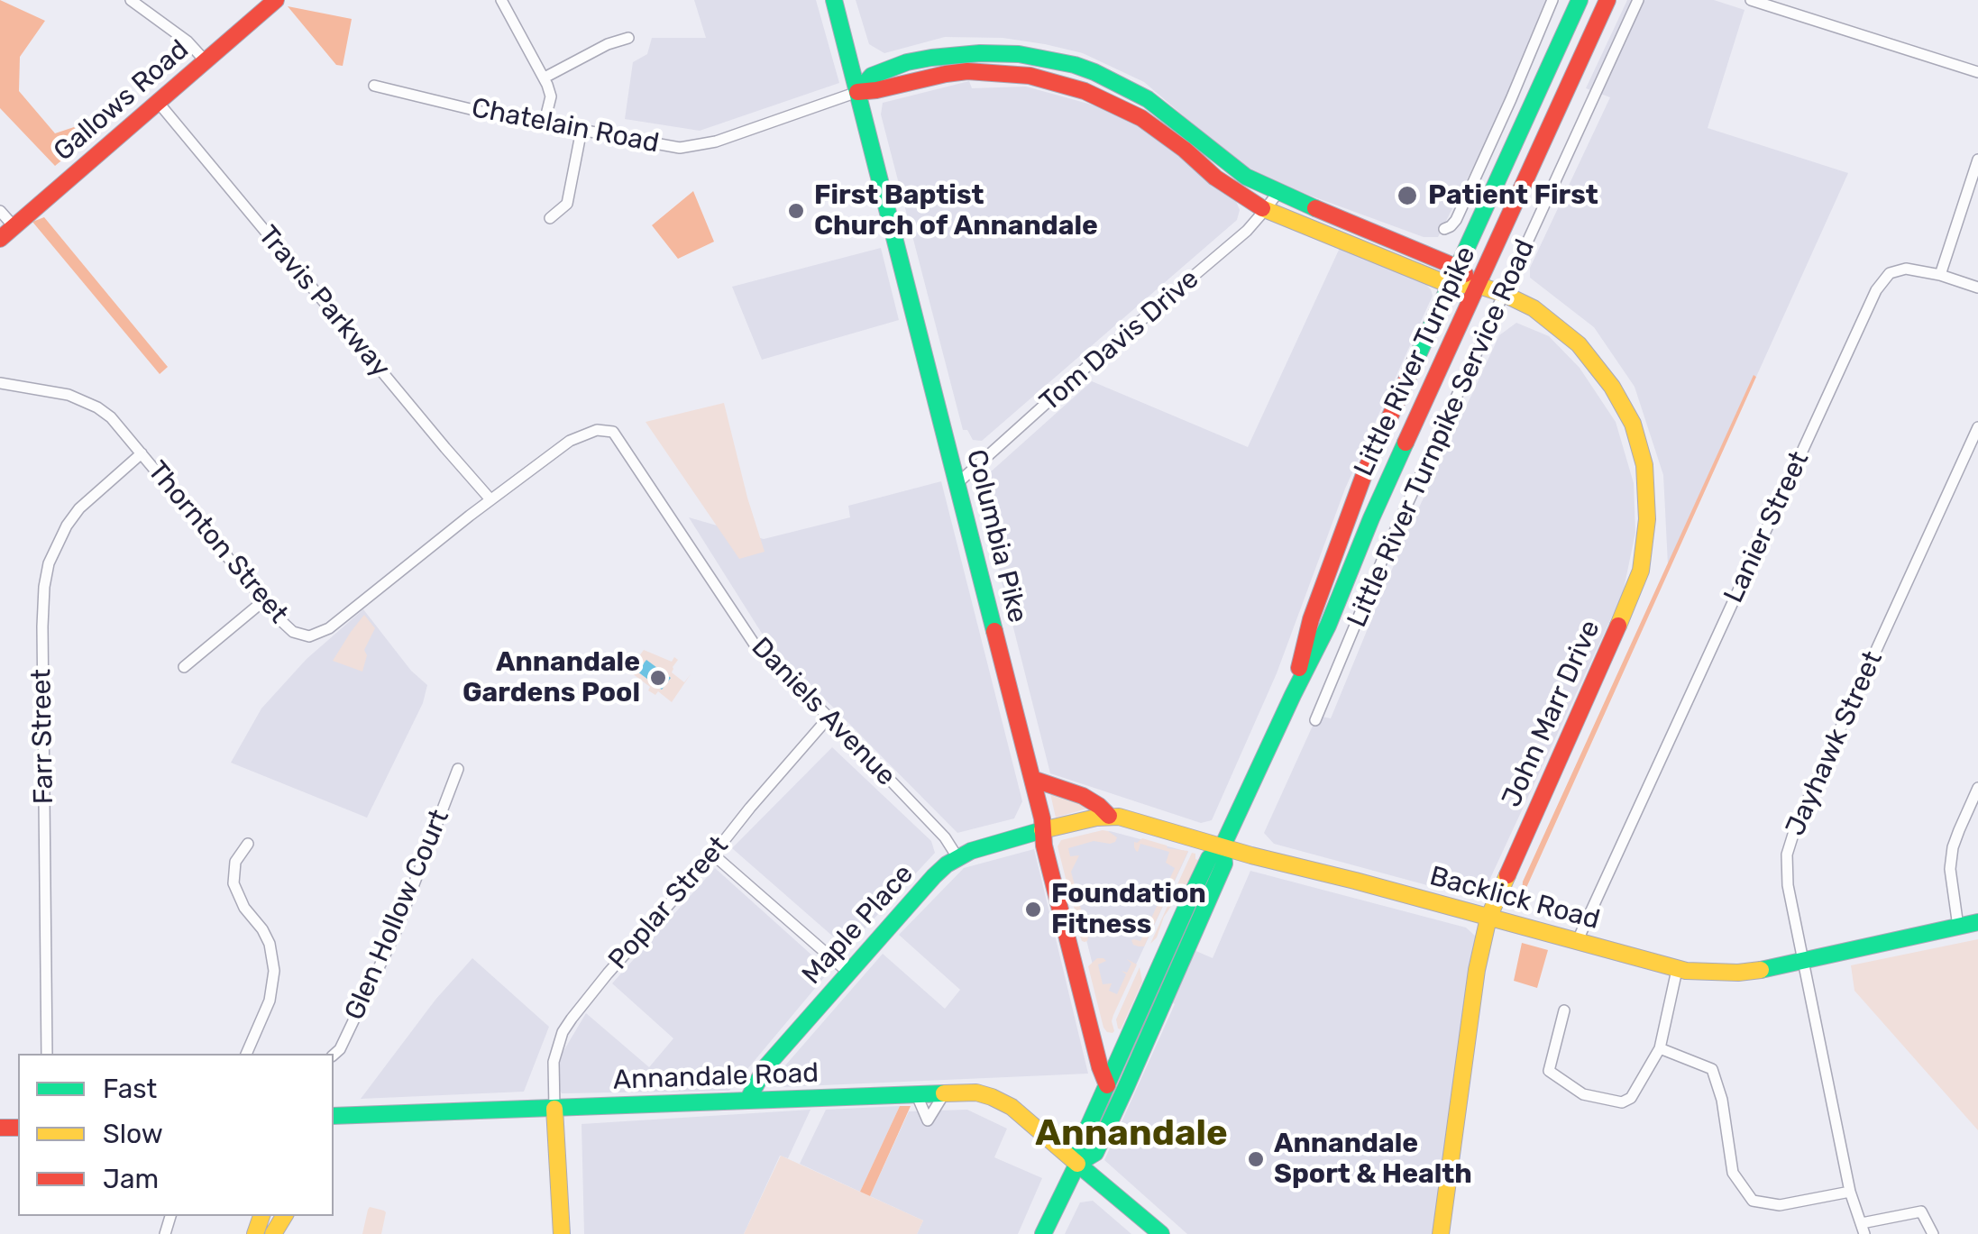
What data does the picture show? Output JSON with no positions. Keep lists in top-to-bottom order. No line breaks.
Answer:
{"streets":{"main road":["Gallows Road","Little River Turnpike","Columbia Pike","John Marr Drive","Backlick Road","Maple Place","Annandale Road"],"street":["Chatelain Road","Travis Parkway","Tom Davis Drive","Little River Turnpike Service Road","Lanier Street","Thornton Street","Daniels Avenue","Farr Street","Jayhawk Street","Poplar Street","Glen Hollow Court"]},"crossings":[["Gallows Road","Travis Parkway"],["Chatelain Road","Columbia Pike"],["Chatelain Road","John Marr Drive"],["Travis Parkway","Thornton Street"],["Tom Davis Drive","Columbia Pike"],["Tom Davis Drive","John Marr Drive"],["Little River Turnpike","Columbia Pike"],["Little River Turnpike","John Marr Drive"],["Little River Turnpike","Backlick Road"],["Little River Turnpike","Annandale Road"],["Little River Turnpike Service Road","John Marr Drive"],["Lanier Street","Backlick Road"],["Columbia Pike","John Marr Drive"],["Columbia Pike","Backlick Road"],["Columbia Pike","Maple Place"],["Thornton Street","Daniels Avenue"],["Thornton Street","Farr Street"],["Daniels Avenue","Poplar Street"],["Daniels Avenue","Maple Place"],["John Marr Drive","Backlick Road"],["Jayhawk Street","Backlick Road"],["Backlick Road","Maple Place"],["Poplar Street","Annandale Road"],["Maple Place","Annandale Road"]],"districts":["Annandale"],"places":["Patient First","First Baptist Church of Annandale","Annandale Gardens Pool","Foundation Fitness","Annandale Sport & Health"],"legend":["Fast","Slow","Jam"]}
